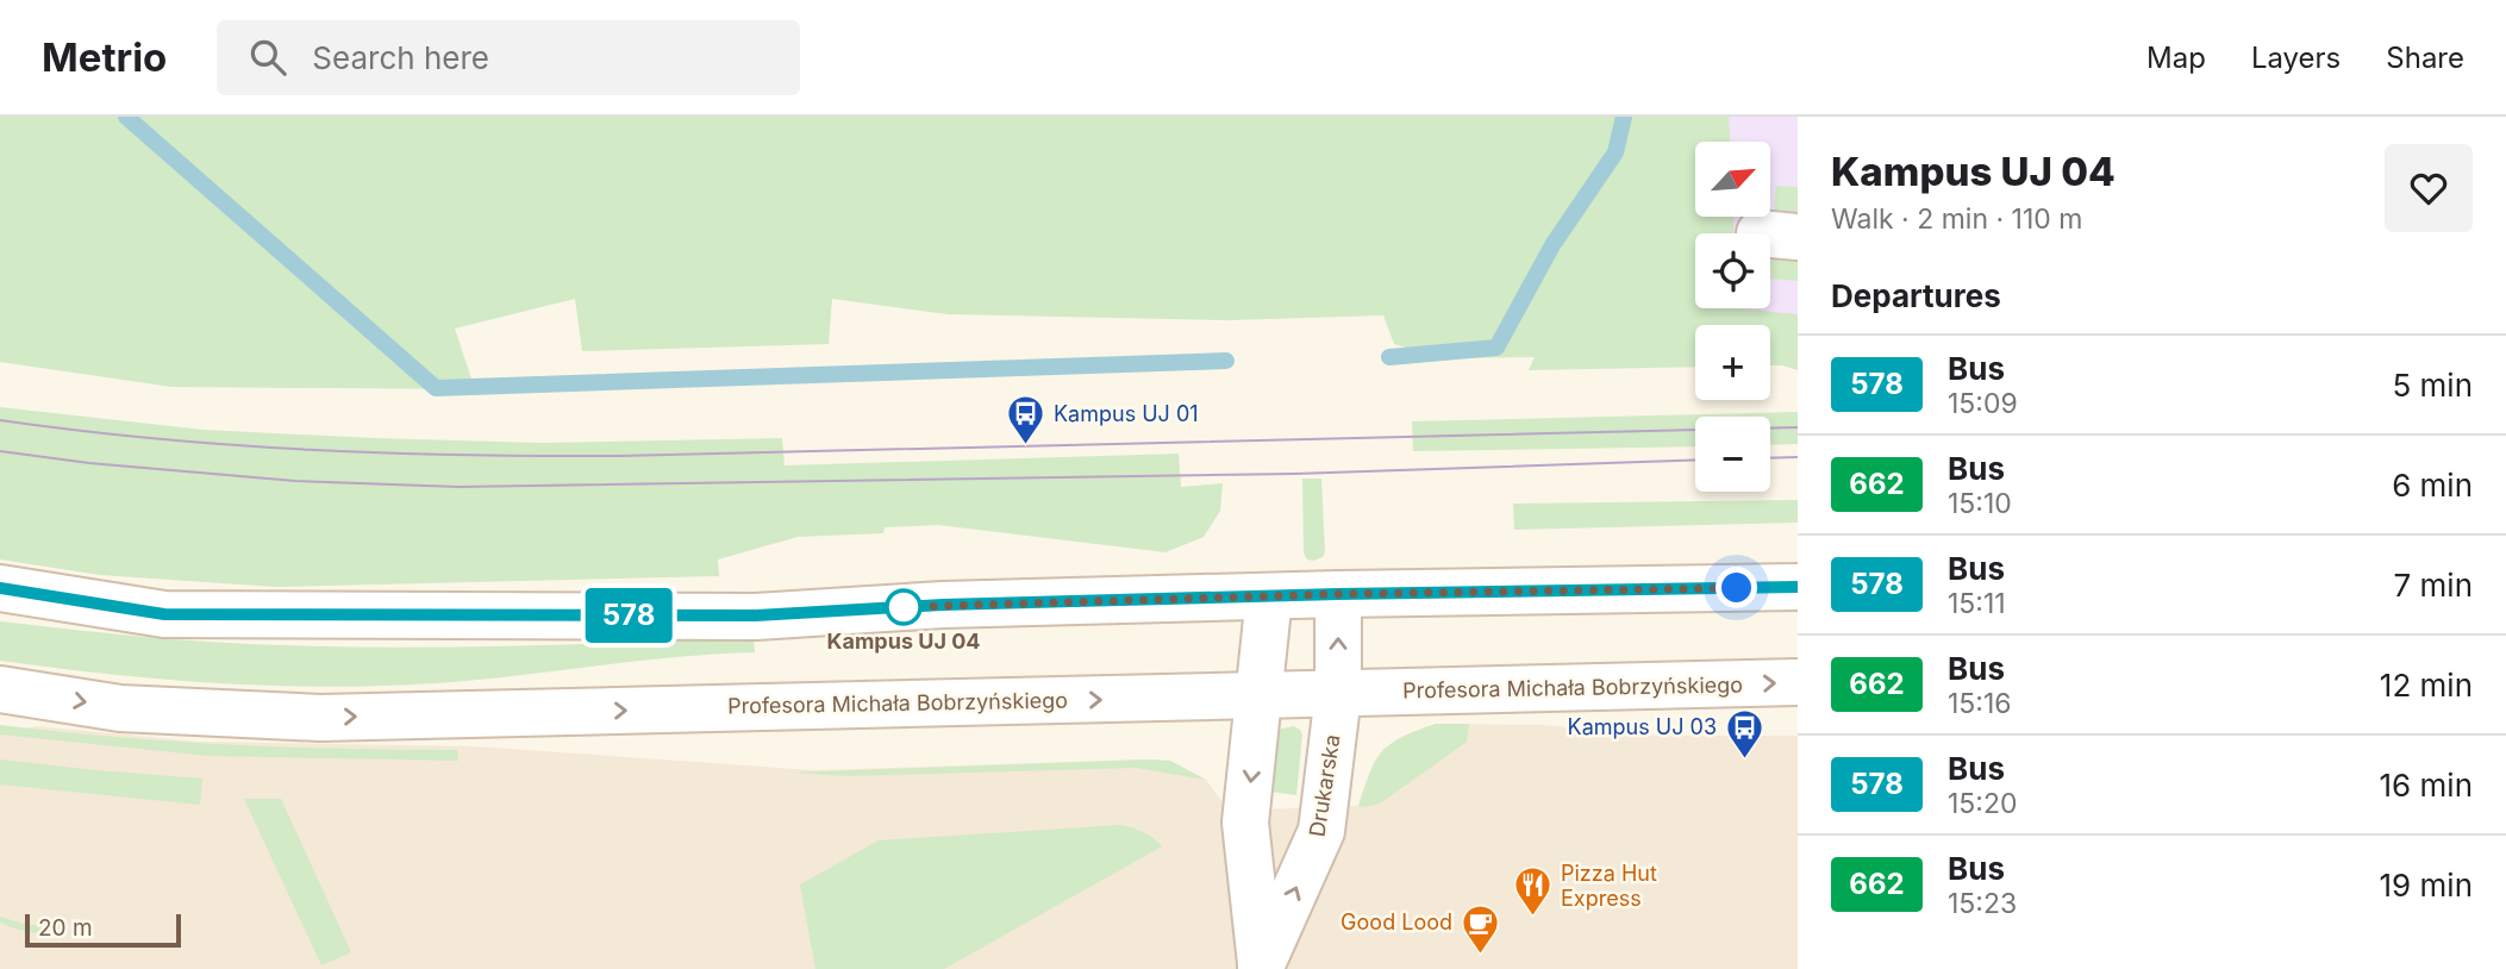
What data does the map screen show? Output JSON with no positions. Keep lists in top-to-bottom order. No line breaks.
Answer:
{"streets":{"main road":["Profesora Michała Bobrzyńskiego","Drukarska"]},"crossings":[["Profesora Michała Bobrzyńskiego","Drukarska"]],"places":{"bus stop":["Kampus UJ 01","Kampus UJ 03"],"other":["Kampus UJ 04"],"restaurant":["Pizza Hut Express"],"cafe":["Good Lood"]},"lines":["bus line 578"],"scale_bar":"20 m","north":"top right","page":{"header":"Metrio","search":"Search here","nav":["Map","Layers","Share"],"on_map":"578","heading":[["Kampus UJ 04","Walk · 2 min · 110 m"],"Departures"],"map_buttons":["+","−"],"list":[{"mark":"578","name":"Bus","note":"15:09","value":"5 min"},{"mark":"662","name":"Bus","note":"15:10","value":"6 min"},{"mark":"578","name":"Bus","note":"15:11","value":"7 min"},{"mark":"662","name":"Bus","note":"15:16","value":"12 min"},{"mark":"578","name":"Bus","note":"15:20","value":"16 min"},{"mark":"662","name":"Bus","note":"15:23","value":"19 min"}],"scale":"20 m"}}
